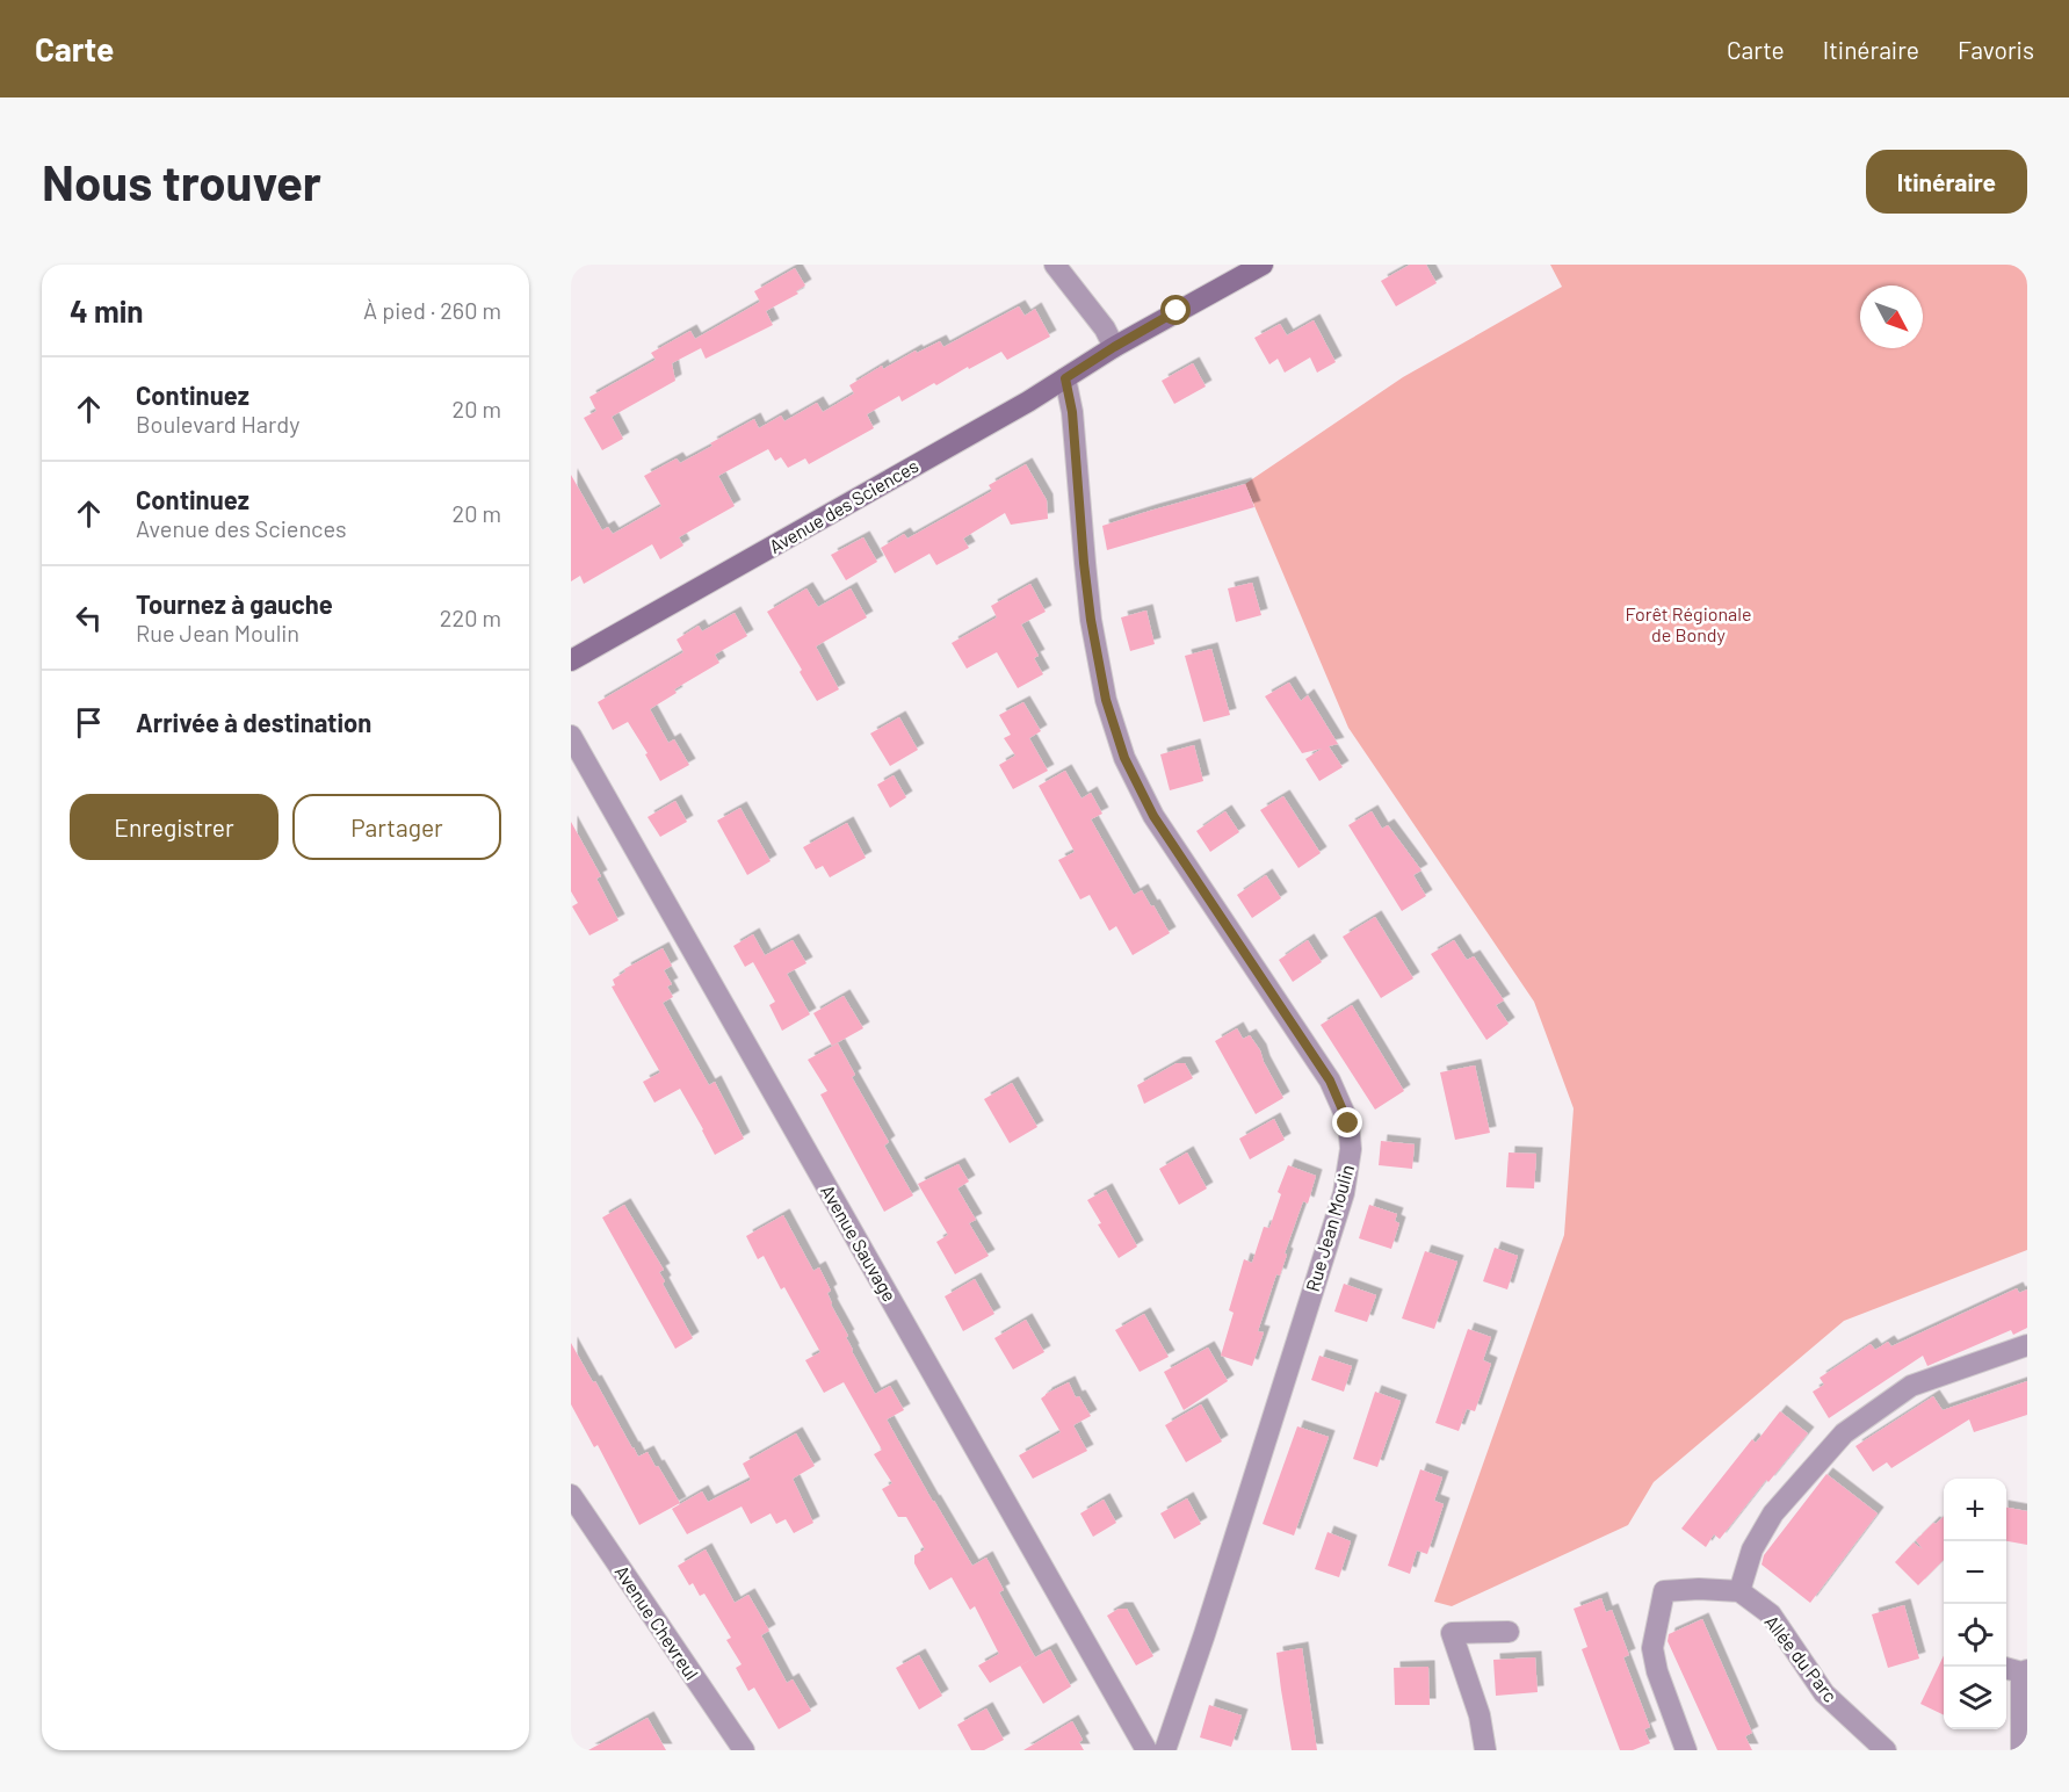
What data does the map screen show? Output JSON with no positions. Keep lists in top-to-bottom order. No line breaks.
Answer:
{"streets":{"street":["Avenue des Sciences","Rue Jean Moulin","Avenue Sauvage","Avenue Chevreul","Allée du Parc"]},"crossings":[["Avenue des Sciences","Rue Jean Moulin"]],"parks":["Forêt Régionale de Bondy"],"north":"bottom right","page":{"header":"Carte","nav":["Carte","Itinéraire","Favoris"],"buttons":["Itinéraire",["Enregistrer","Partager"]],"title":"Nous trouver","heading":["4 min","À pied · 260 m"],"list":[["Continuez","Boulevard Hardy","20 m"],["Continuez","Avenue des Sciences","20 m"],["Tournez à gauche","Rue Jean Moulin","220 m"],"Arrivée à destination"],"map_buttons":["+","−"]}}
